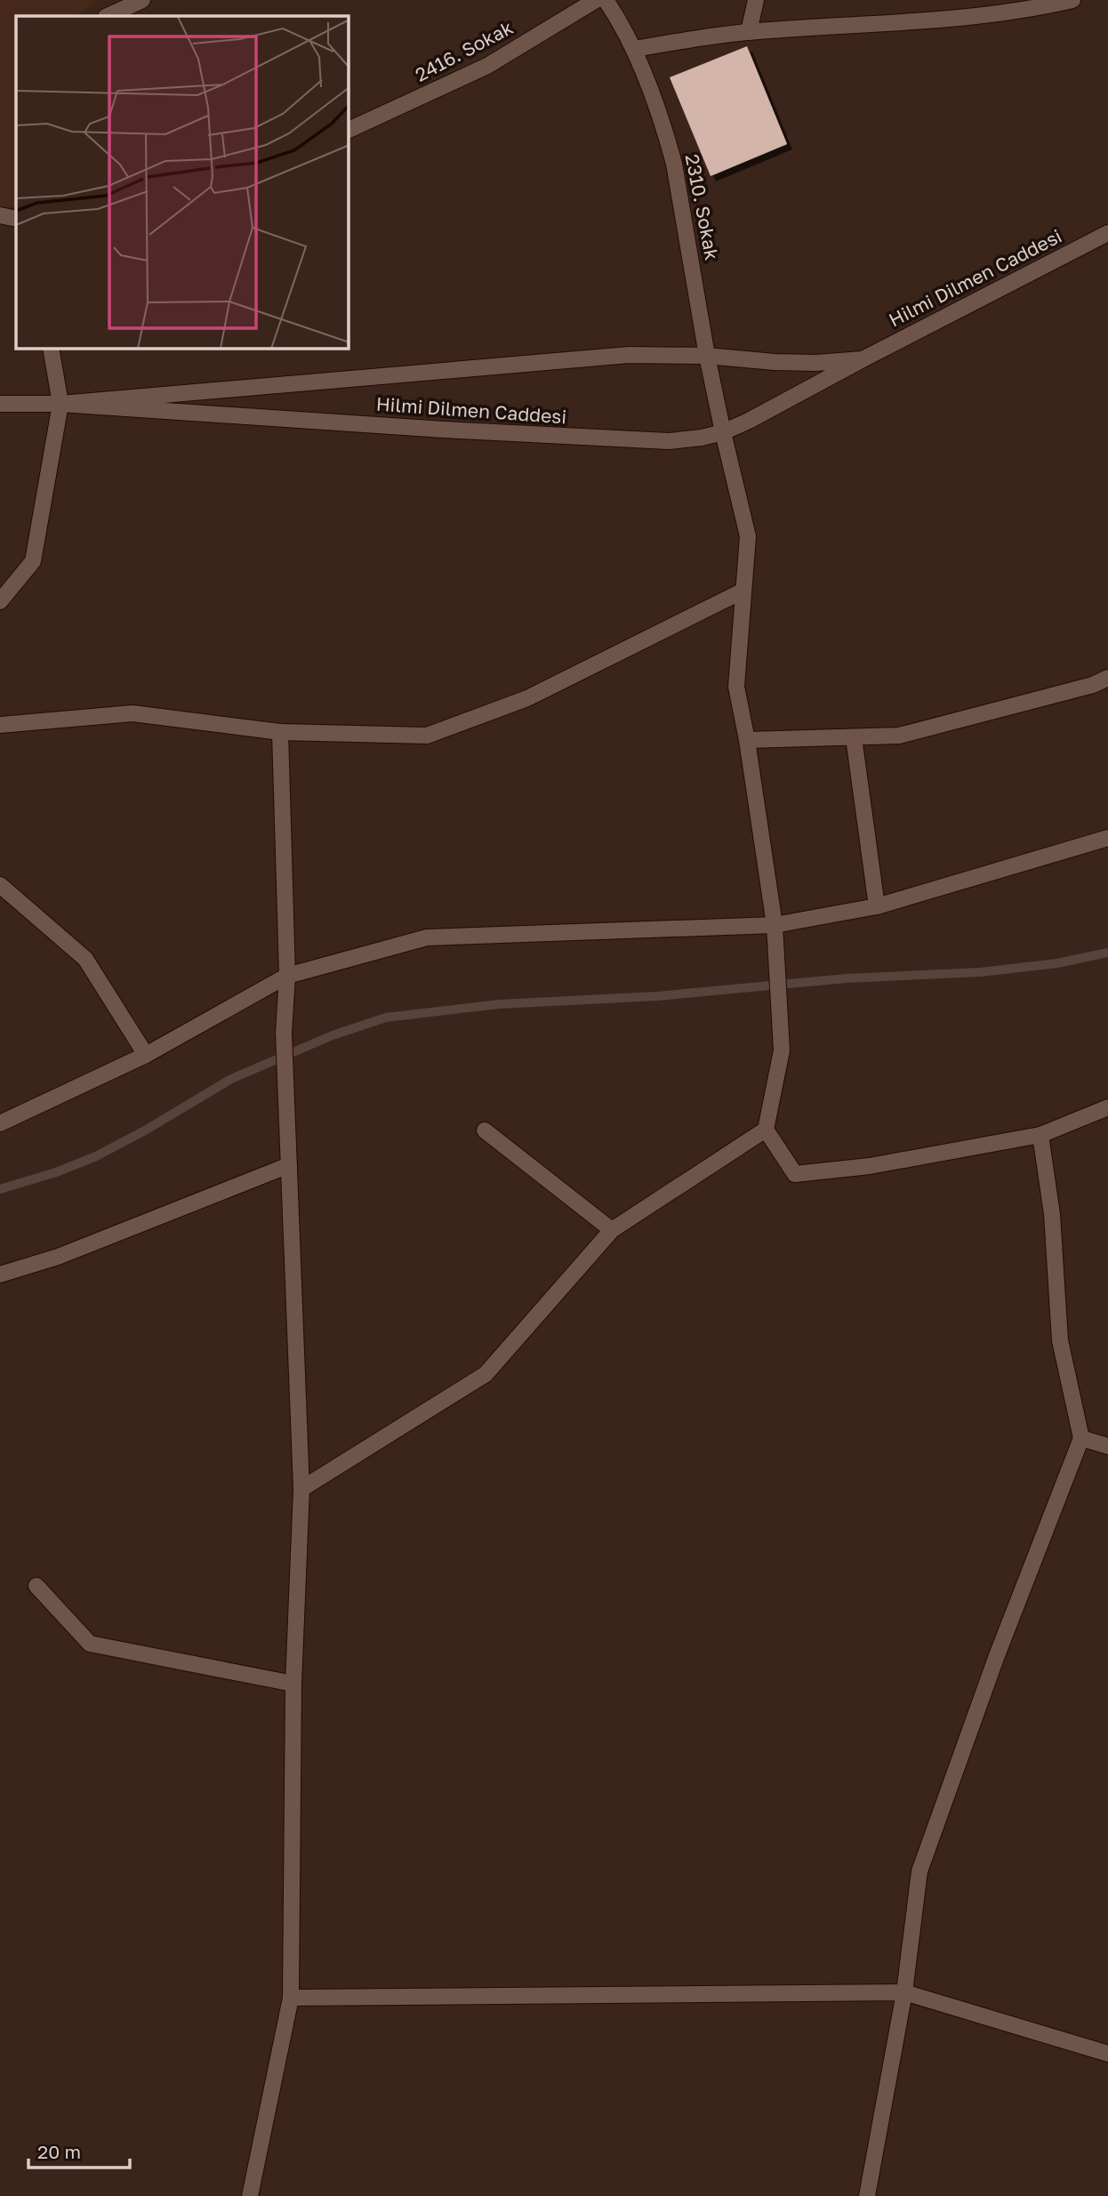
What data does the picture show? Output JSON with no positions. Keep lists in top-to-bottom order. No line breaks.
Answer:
{"streets":{"street":["2416. Sokak","2310. Sokak","Hilmi Dilmen Caddesi"]},"crossings":[["2310. Sokak","Hilmi Dilmen Caddesi"]],"scale_bar":"20 m"}
